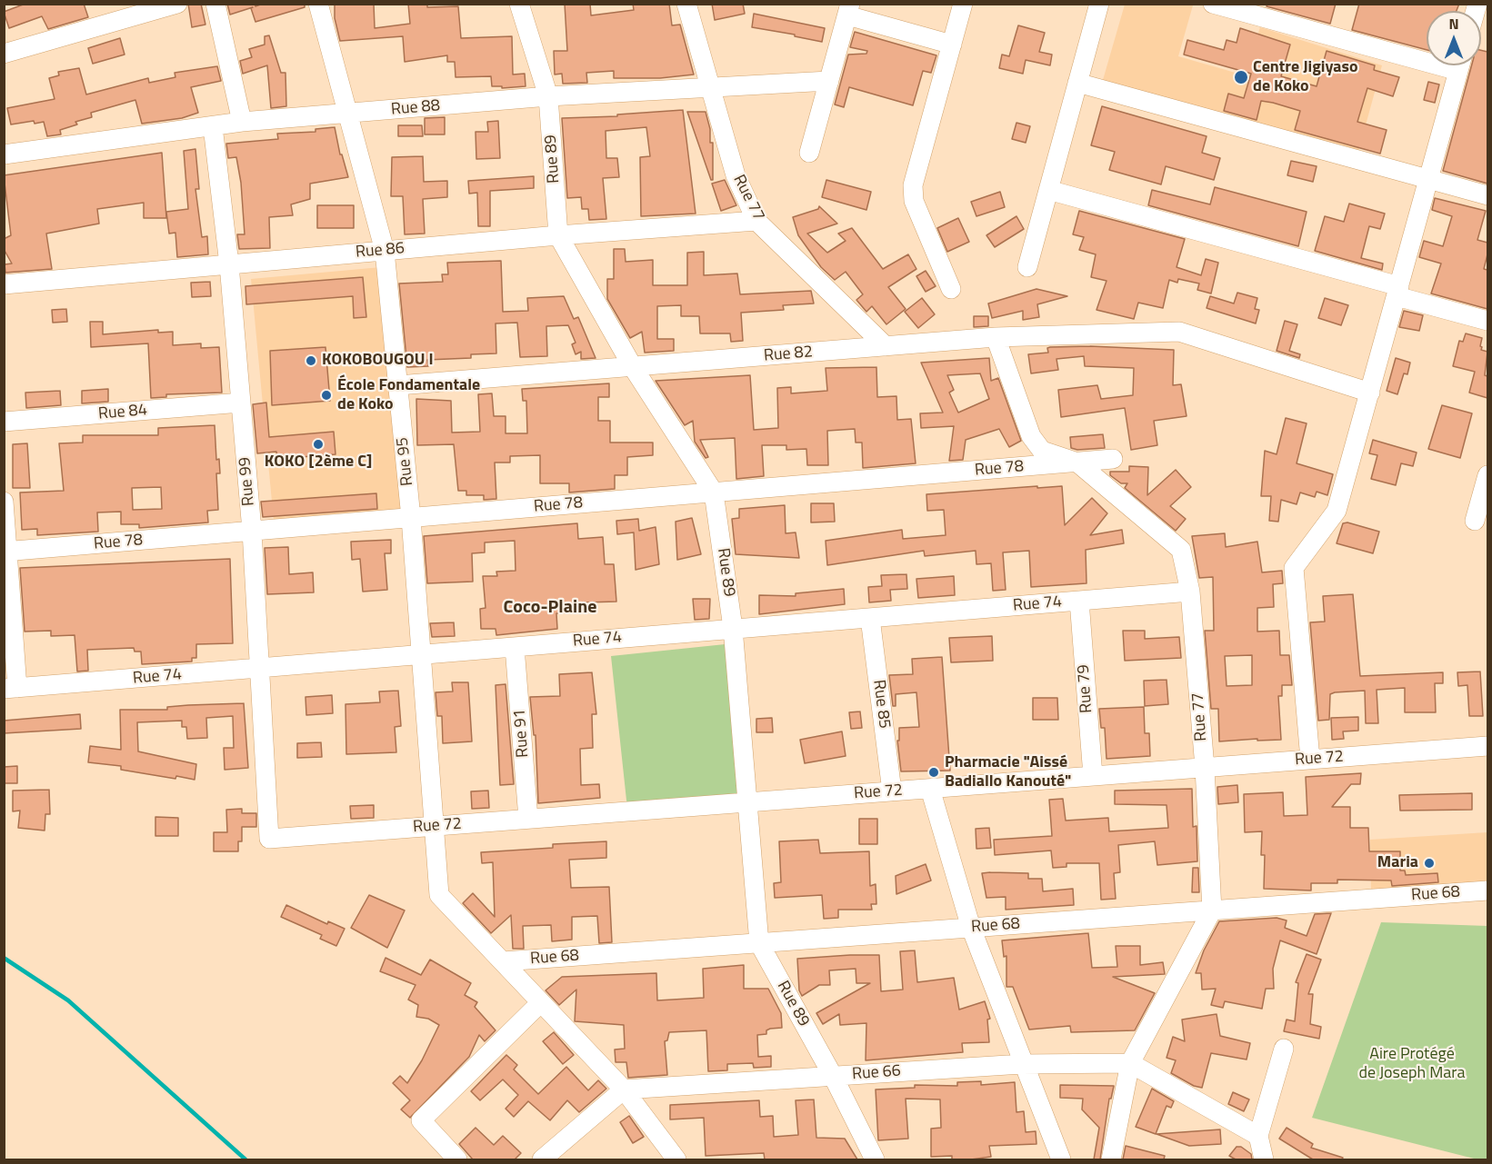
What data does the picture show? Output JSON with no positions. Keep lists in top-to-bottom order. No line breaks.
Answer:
{"streets":{"street":["Rue 88","Rue 89","Rue 77","Rue 86","Rue 82","Rue 84","Rue 95","Rue 78","Rue 99","Rue 74","Rue 79","Rue 85","Rue 91","Rue 72","Rue 68","Rue 66"]},"crossings":[["Rue 88","Rue 89"],["Rue 88","Rue 77"],["Rue 88","Rue 95"],["Rue 88","Rue 99"],["Rue 89","Rue 86"],["Rue 89","Rue 82"],["Rue 89","Rue 78"],["Rue 89","Rue 74"],["Rue 89","Rue 72"],["Rue 89","Rue 68"],["Rue 89","Rue 66"],["Rue 77","Rue 86"],["Rue 77","Rue 82"],["Rue 77","Rue 78"],["Rue 77","Rue 74"],["Rue 77","Rue 72"],["Rue 77","Rue 68"],["Rue 86","Rue 95"],["Rue 86","Rue 99"],["Rue 82","Rue 95"],["Rue 84","Rue 99"],["Rue 95","Rue 78"],["Rue 95","Rue 74"],["Rue 95","Rue 72"],["Rue 95","Rue 68"],["Rue 78","Rue 99"],["Rue 99","Rue 74"],["Rue 99","Rue 72"],["Rue 74","Rue 79"],["Rue 74","Rue 85"],["Rue 74","Rue 91"],["Rue 79","Rue 72"],["Rue 85","Rue 72"],["Rue 91","Rue 72"]],"districts":["Coco-Plaine"],"parks":["Aire Protégé de Joseph Mara"],"places":["Centre Jigiyaso de Koko","KOKOBOUGOU I","École Fondamentale de Koko","KOKO [2ème C]","Pharmacie \"Aissé Badiallo Kanouté\"","Maria"],"north":"top"}
